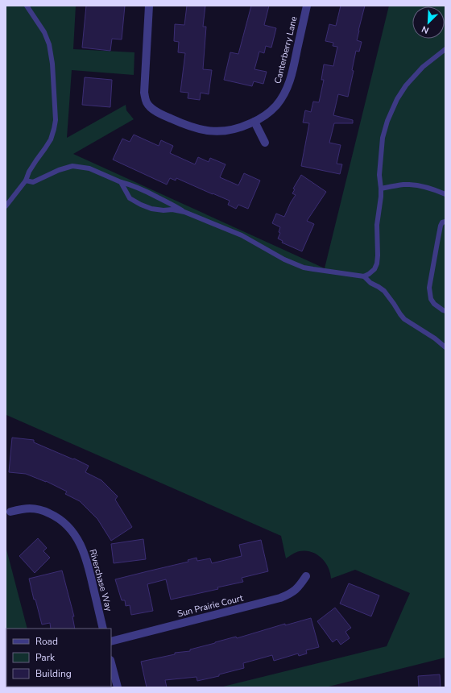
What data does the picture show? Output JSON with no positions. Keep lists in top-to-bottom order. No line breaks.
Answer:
{"streets":{"street":["Canterberry Lane","Riverchase Way","Sun Prairie Court"]},"legend":["Road","Park","Building"],"north":"bottom left"}
